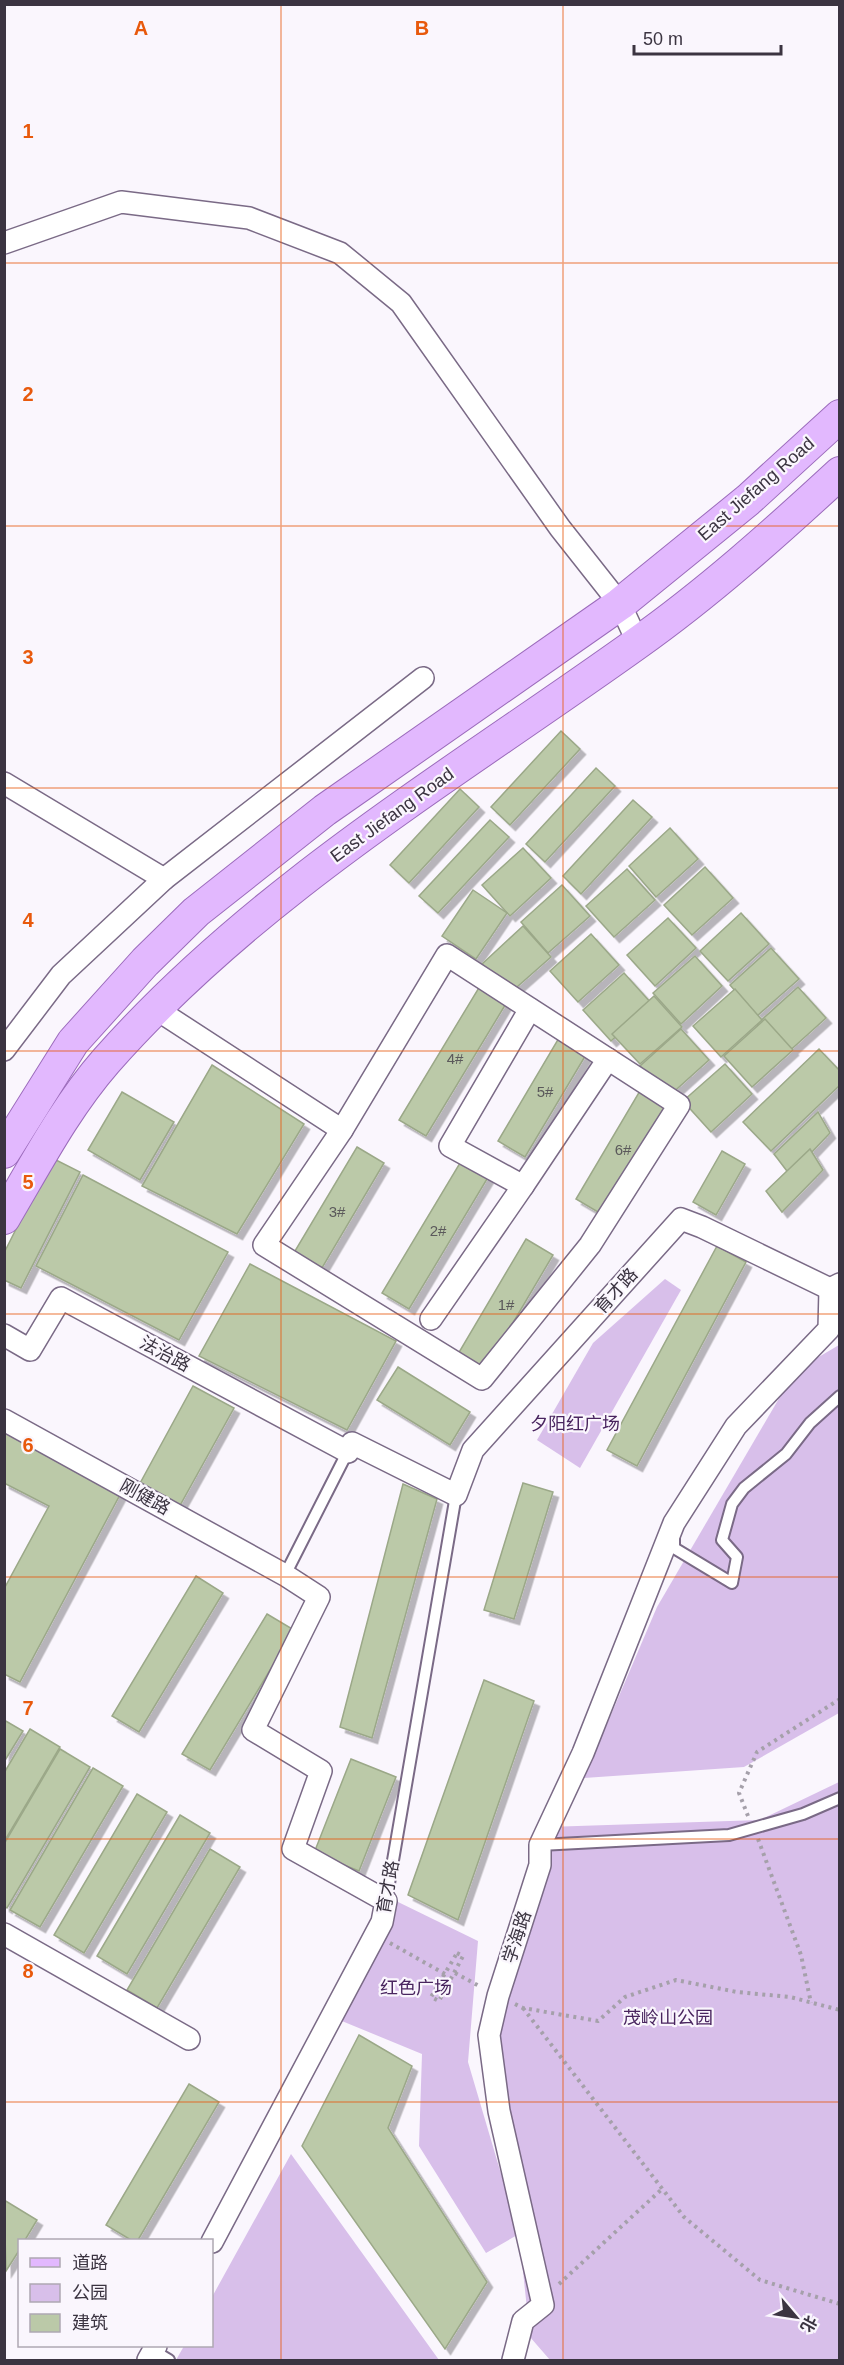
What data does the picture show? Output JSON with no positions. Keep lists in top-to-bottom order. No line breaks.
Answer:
{"streets":{"main road":["East Jiefang Road"],"street":["育才路","法治路","刚健路","学海路"]},"crossings":[["育才路","刚健路"],["育才路","学海路"]],"parks":["夕阳红广场","红色广场","茂岭山公园"],"house_numbers":["4#","5#","6#","3#","2#","1#"],"legend":["道路","公园","建筑"],"scale_bar":"50 m","north":"bottom right","grid":{"columns":["A","B"],"rows":["1","2","3","4","5","6","7","8"]}}
